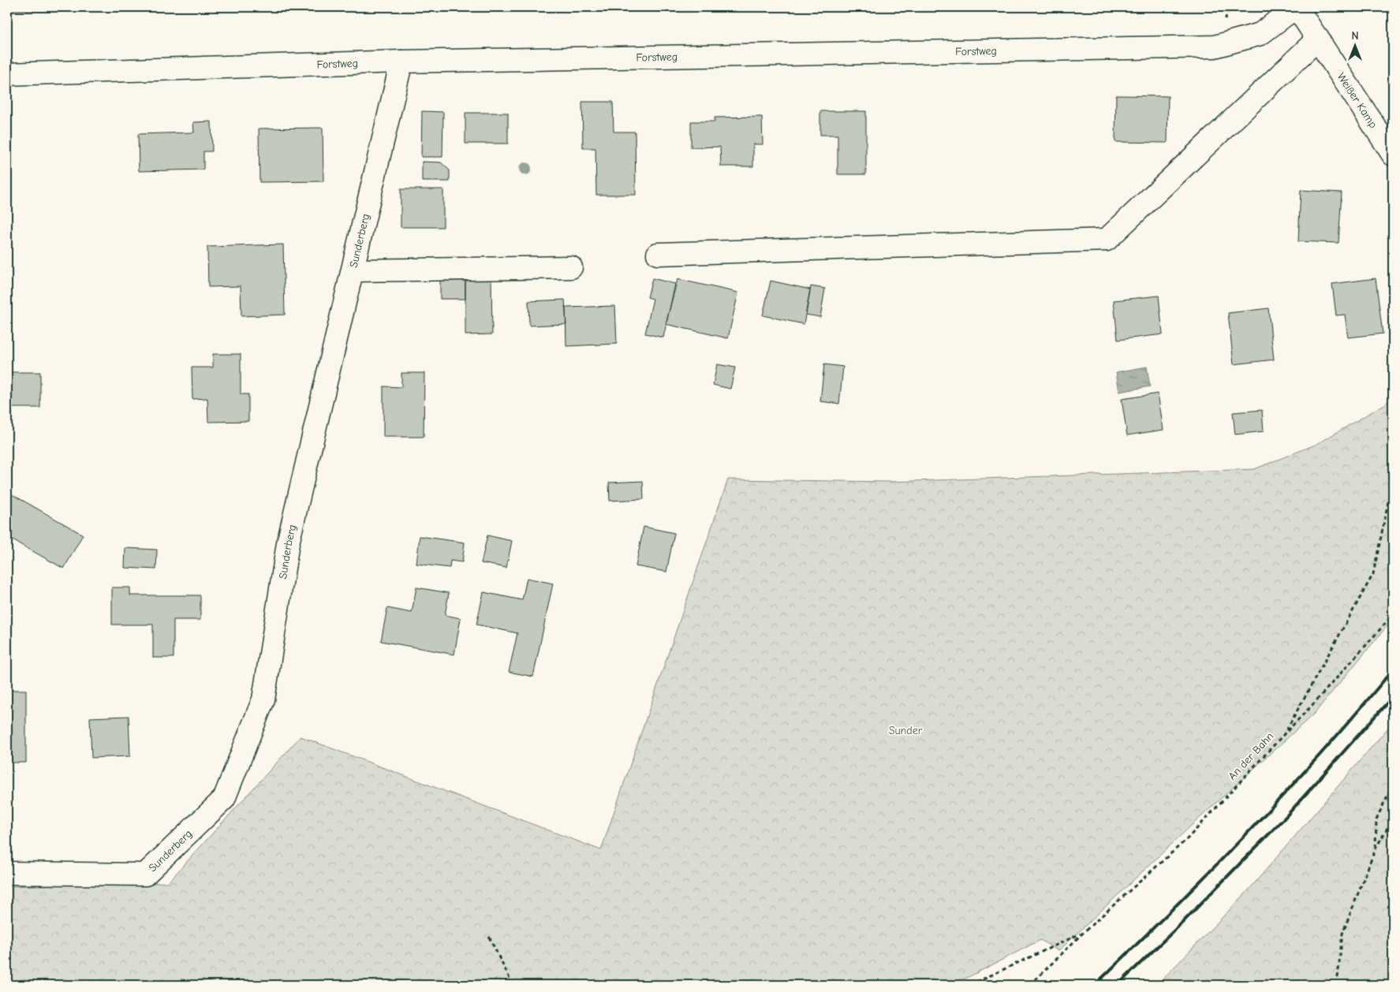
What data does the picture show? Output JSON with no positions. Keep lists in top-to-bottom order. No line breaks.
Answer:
{"streets":{"street":["Forstweg","Weißer Kamp","Sunderberg"],"path":["An der Bahn"]},"crossings":[["Forstweg","Weißer Kamp"],["Forstweg","Sunderberg"]],"parks":["Sunder"],"north":"top"}
